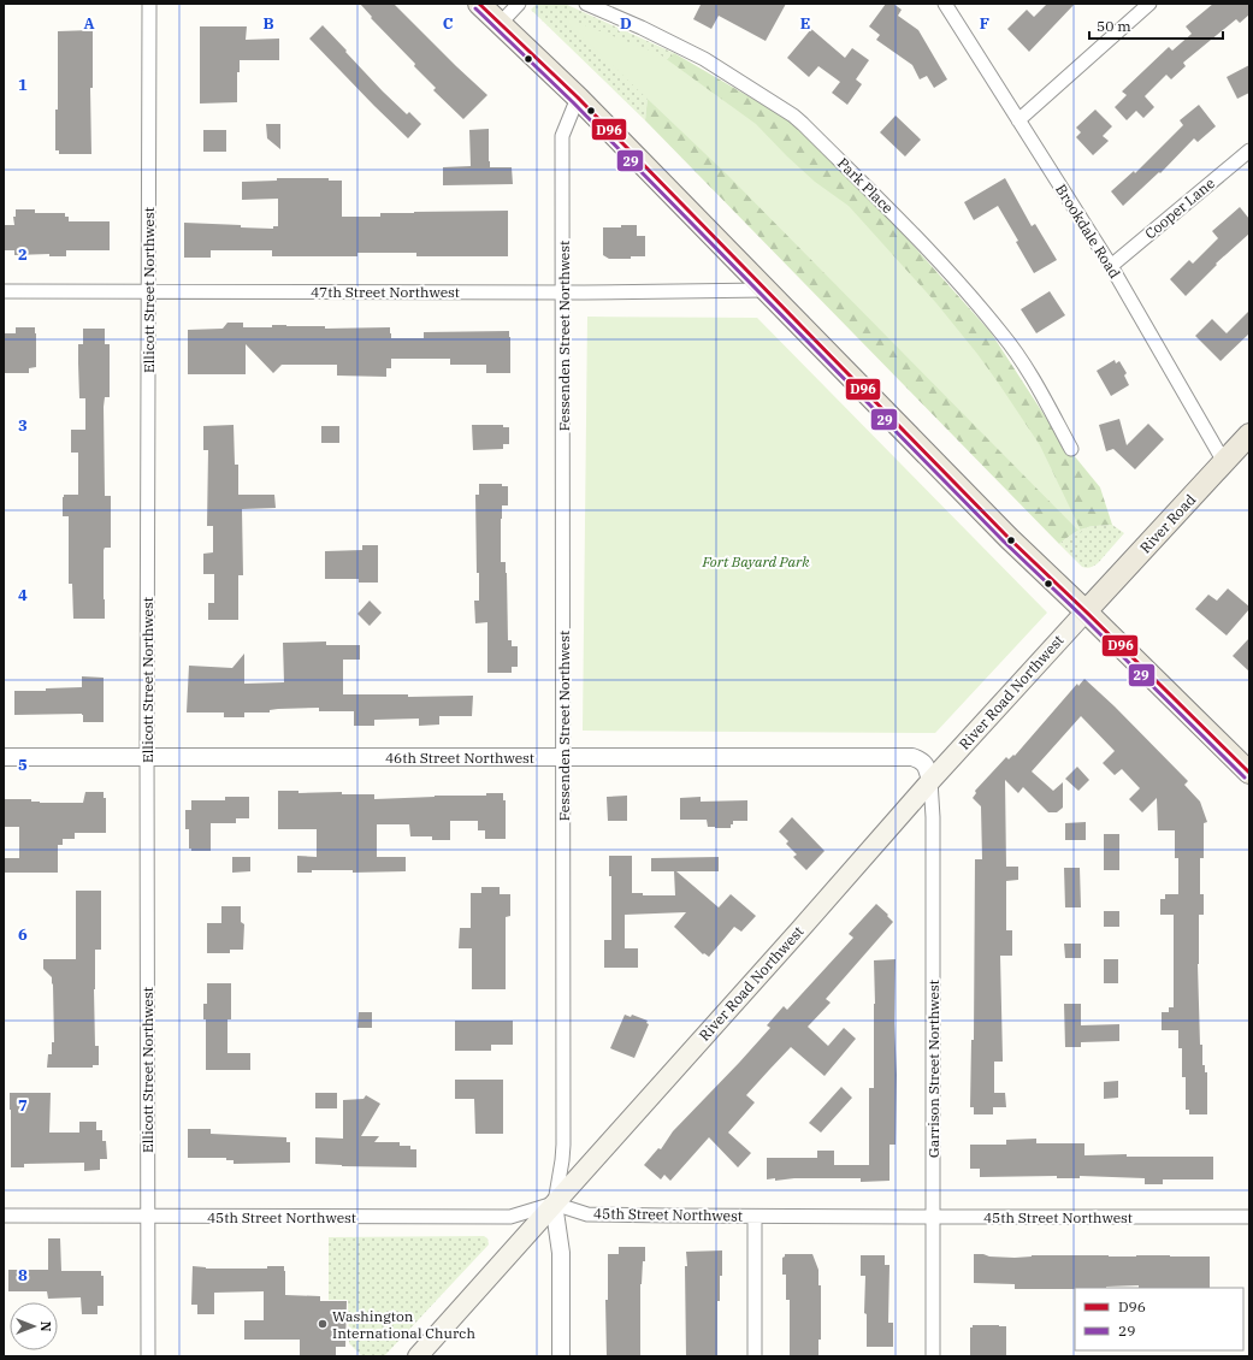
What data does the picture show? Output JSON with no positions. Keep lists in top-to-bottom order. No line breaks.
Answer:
{"streets":{"main road":["River Road","River Road Northwest"],"street":["Park Place","Cooper Lane","Brookdale Road","Ellicott Street Northwest","47th Street Northwest","Fessenden Street Northwest","46th Street Northwest","Garrison Street Northwest","45th Street Northwest"]},"crossings":[["Cooper Lane","Brookdale Road"],["Brookdale Road","River Road"],["Ellicott Street Northwest","47th Street Northwest"],["Ellicott Street Northwest","46th Street Northwest"],["Ellicott Street Northwest","45th Street Northwest"],["47th Street Northwest","Fessenden Street Northwest"],["Fessenden Street Northwest","River Road Northwest"],["Fessenden Street Northwest","46th Street Northwest"],["Fessenden Street Northwest","45th Street Northwest"],["River Road","River Road Northwest"],["River Road Northwest","46th Street Northwest"],["River Road Northwest","Garrison Street Northwest"],["River Road Northwest","45th Street Northwest"],["46th Street Northwest","Garrison Street Northwest"],["Garrison Street Northwest","45th Street Northwest"]],"parks":["Fort Bayard Park"],"places":["Washington International Church"],"lines":["transit line D96","transit line 29"],"legend":["D96","29"],"scale_bar":"50 m","north":"right","grid":{"columns":["A","B","C","D","E","F"],"rows":["1","2","3","4","5","6","7","8"]}}
